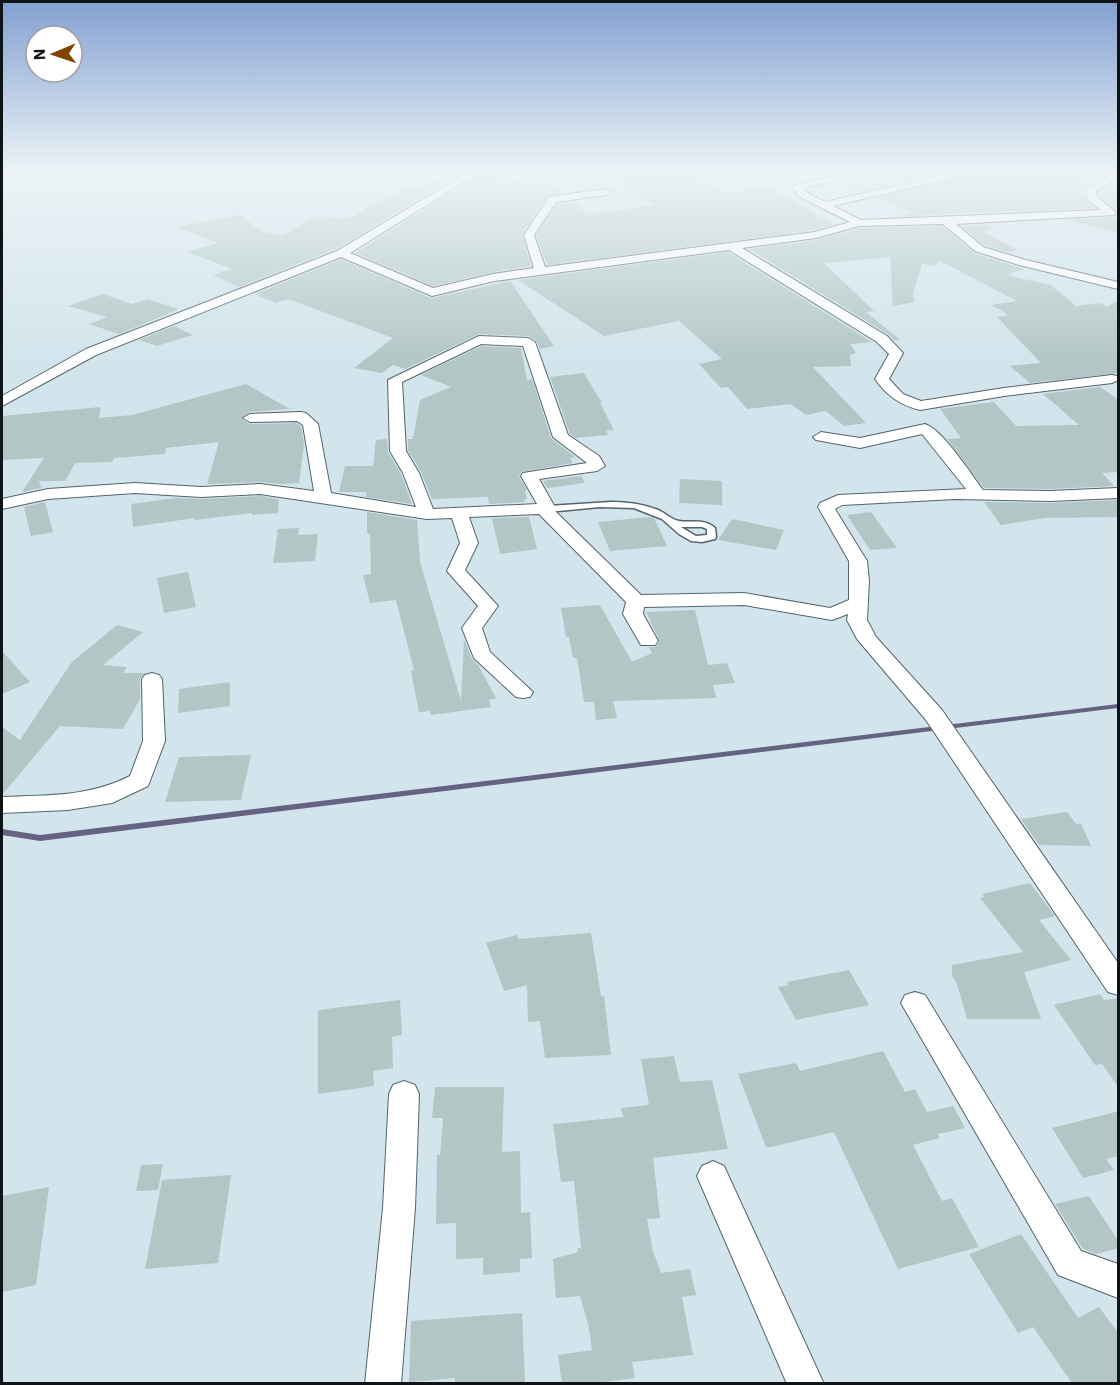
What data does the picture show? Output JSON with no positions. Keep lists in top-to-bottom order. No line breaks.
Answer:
{"north":"left"}
